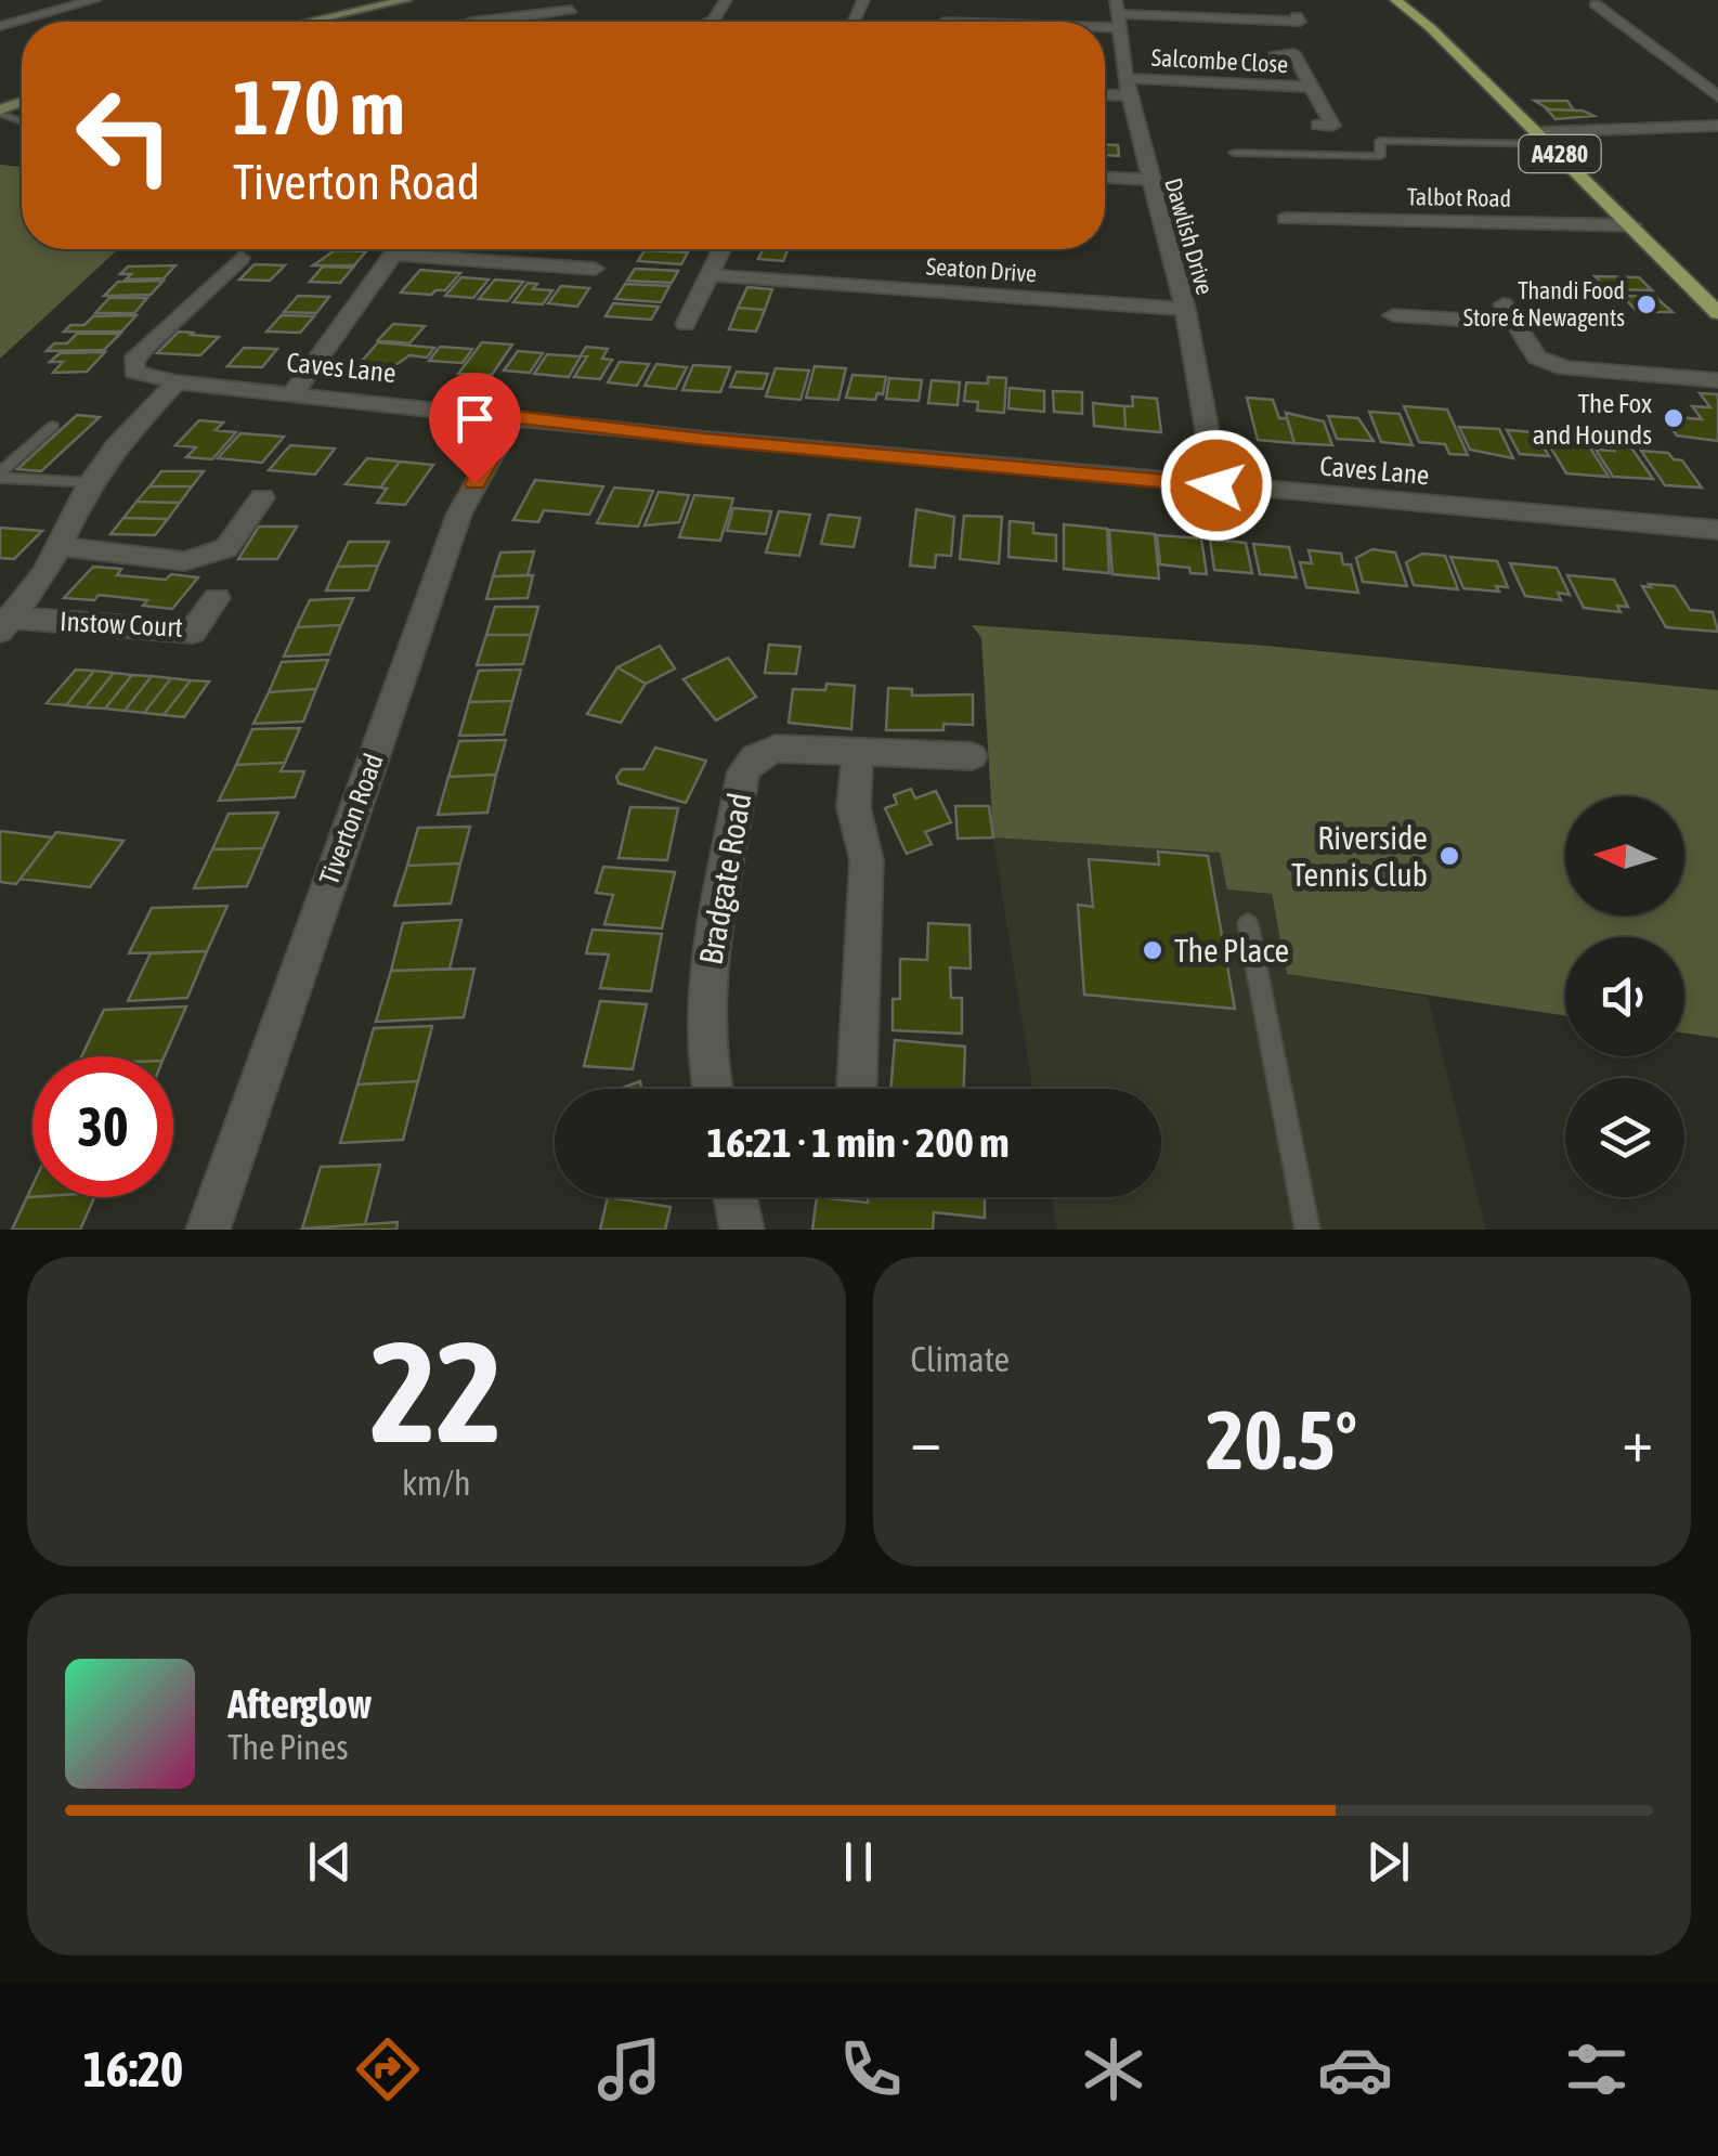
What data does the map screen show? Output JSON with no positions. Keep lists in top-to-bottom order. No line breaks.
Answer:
{"streets":{"main road":["A4280"],"street":["Salcombe Close","Talbot Road","Dawlish Drive","Seaton Drive","Caves Lane","Instow Court","Tiverton Road","Bradgate Road"]},"crossings":[["Salcombe Close","Dawlish Drive"],["A4280","Talbot Road"],["Dawlish Drive","Seaton Drive"],["Dawlish Drive","Caves Lane"],["Caves Lane","Tiverton Road"]],"places":["Thandi Food Store & Newagents","The Fox and Hounds","Riverside Tennis Club","The Place"],"north":"left","page":{"turn":["170 m","Tiverton Road"],"limit":"30","trip":"16:21 · 1 min · 200 m","tile":[["22","km/h"],"Climate"],"heat":["−","20.5°","+"],"song":["Afterglow","The Pines"],"tabs":"16:20"}}
